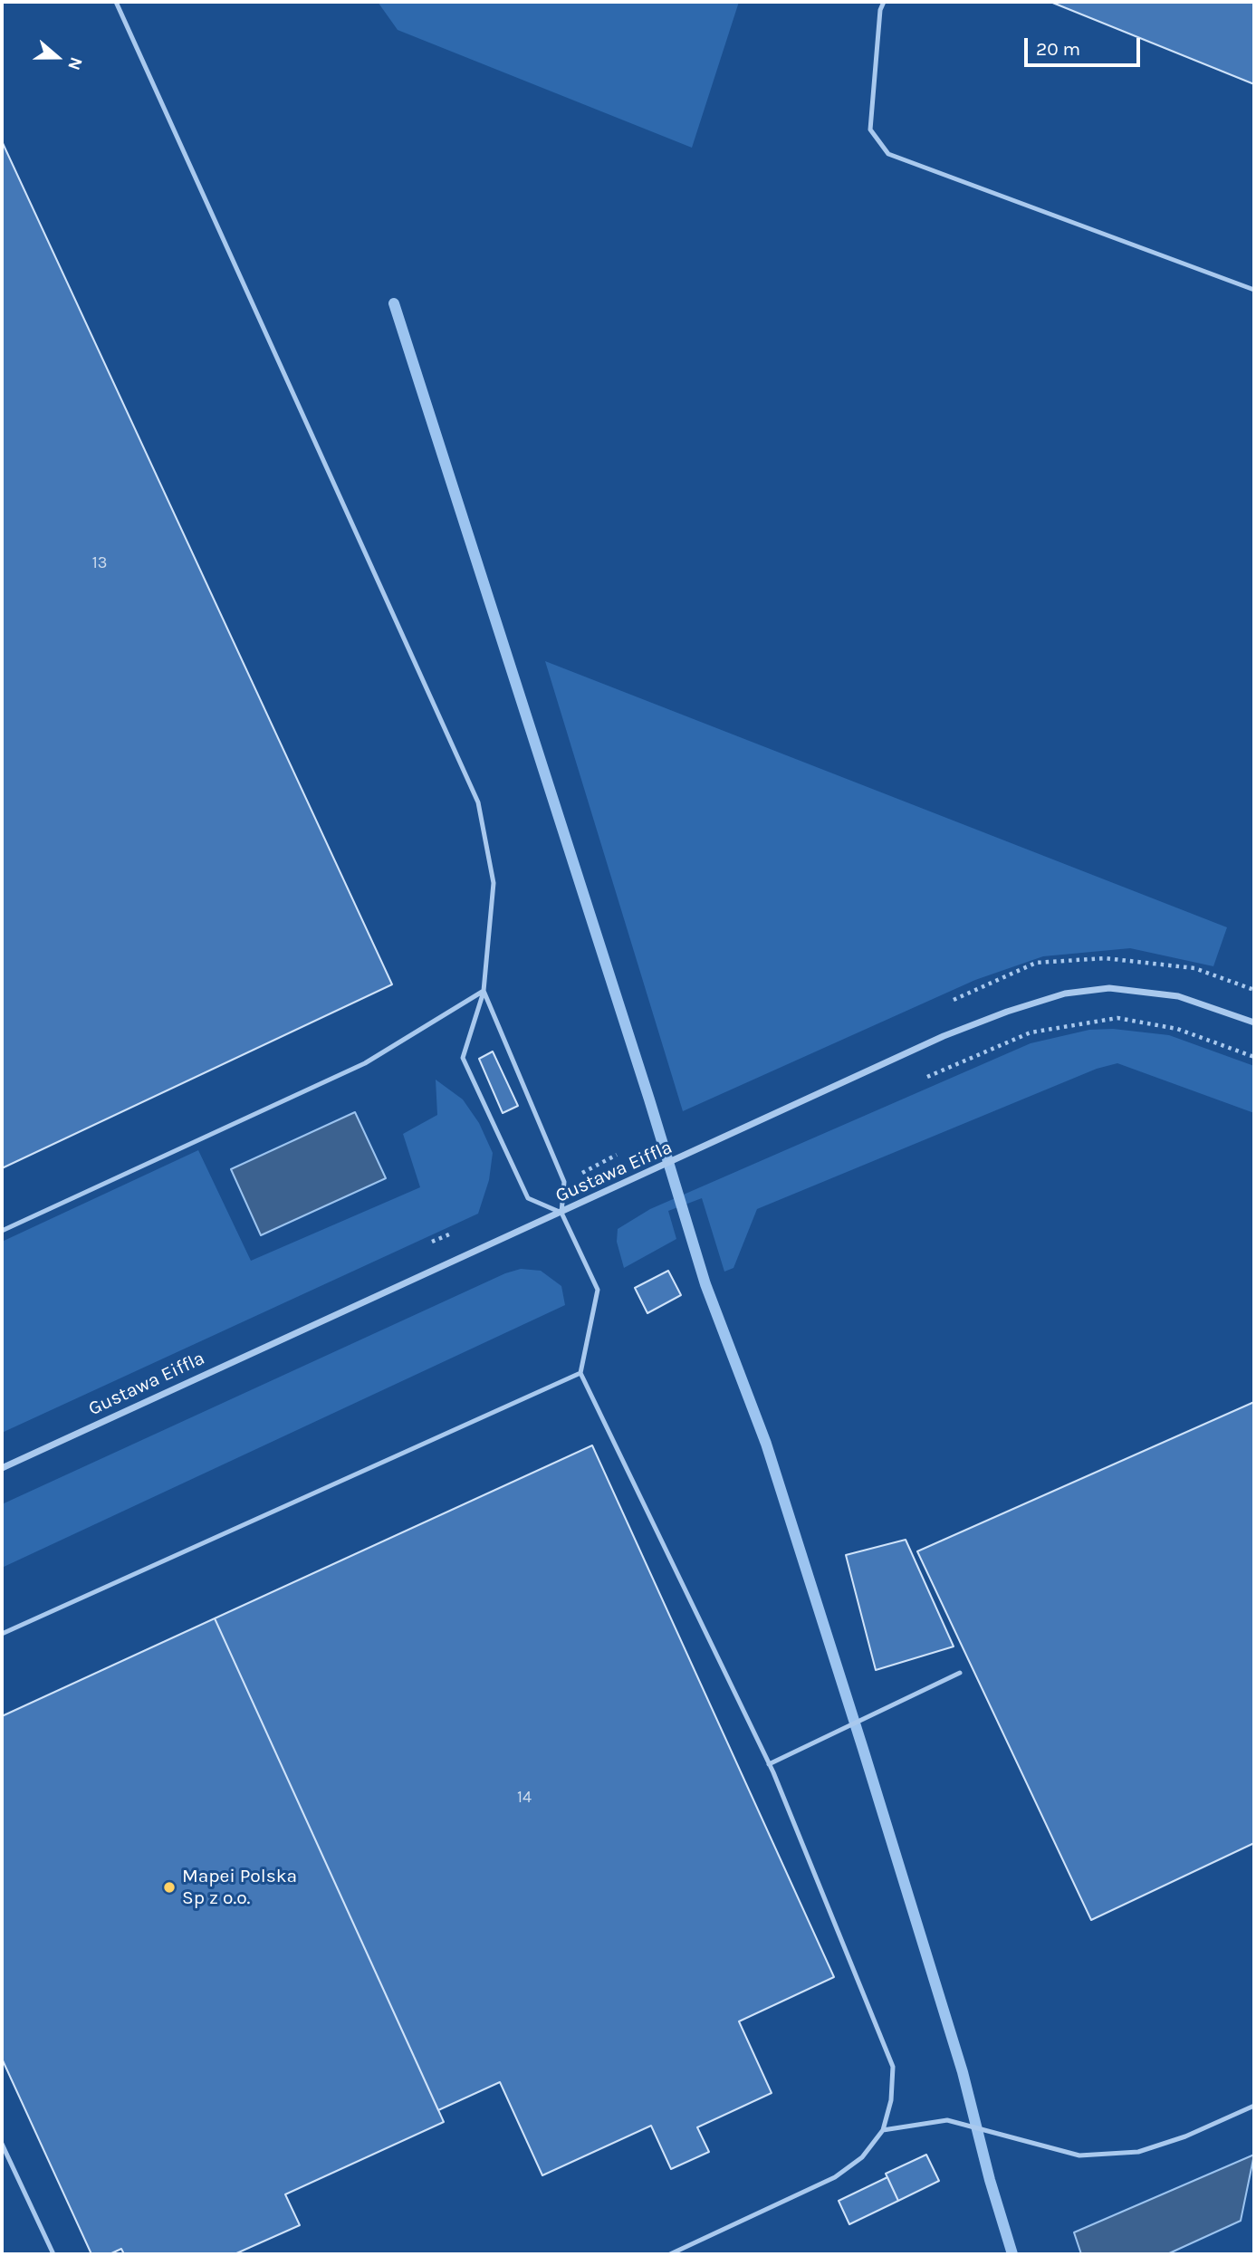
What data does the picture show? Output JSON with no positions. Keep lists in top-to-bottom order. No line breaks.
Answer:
{"streets":{"street":["Gustawa Eiffla"]},"places":["Mapei Polska Sp z o.o."],"house_numbers":["13","14"],"scale_bar":"20 m","north":"right"}
